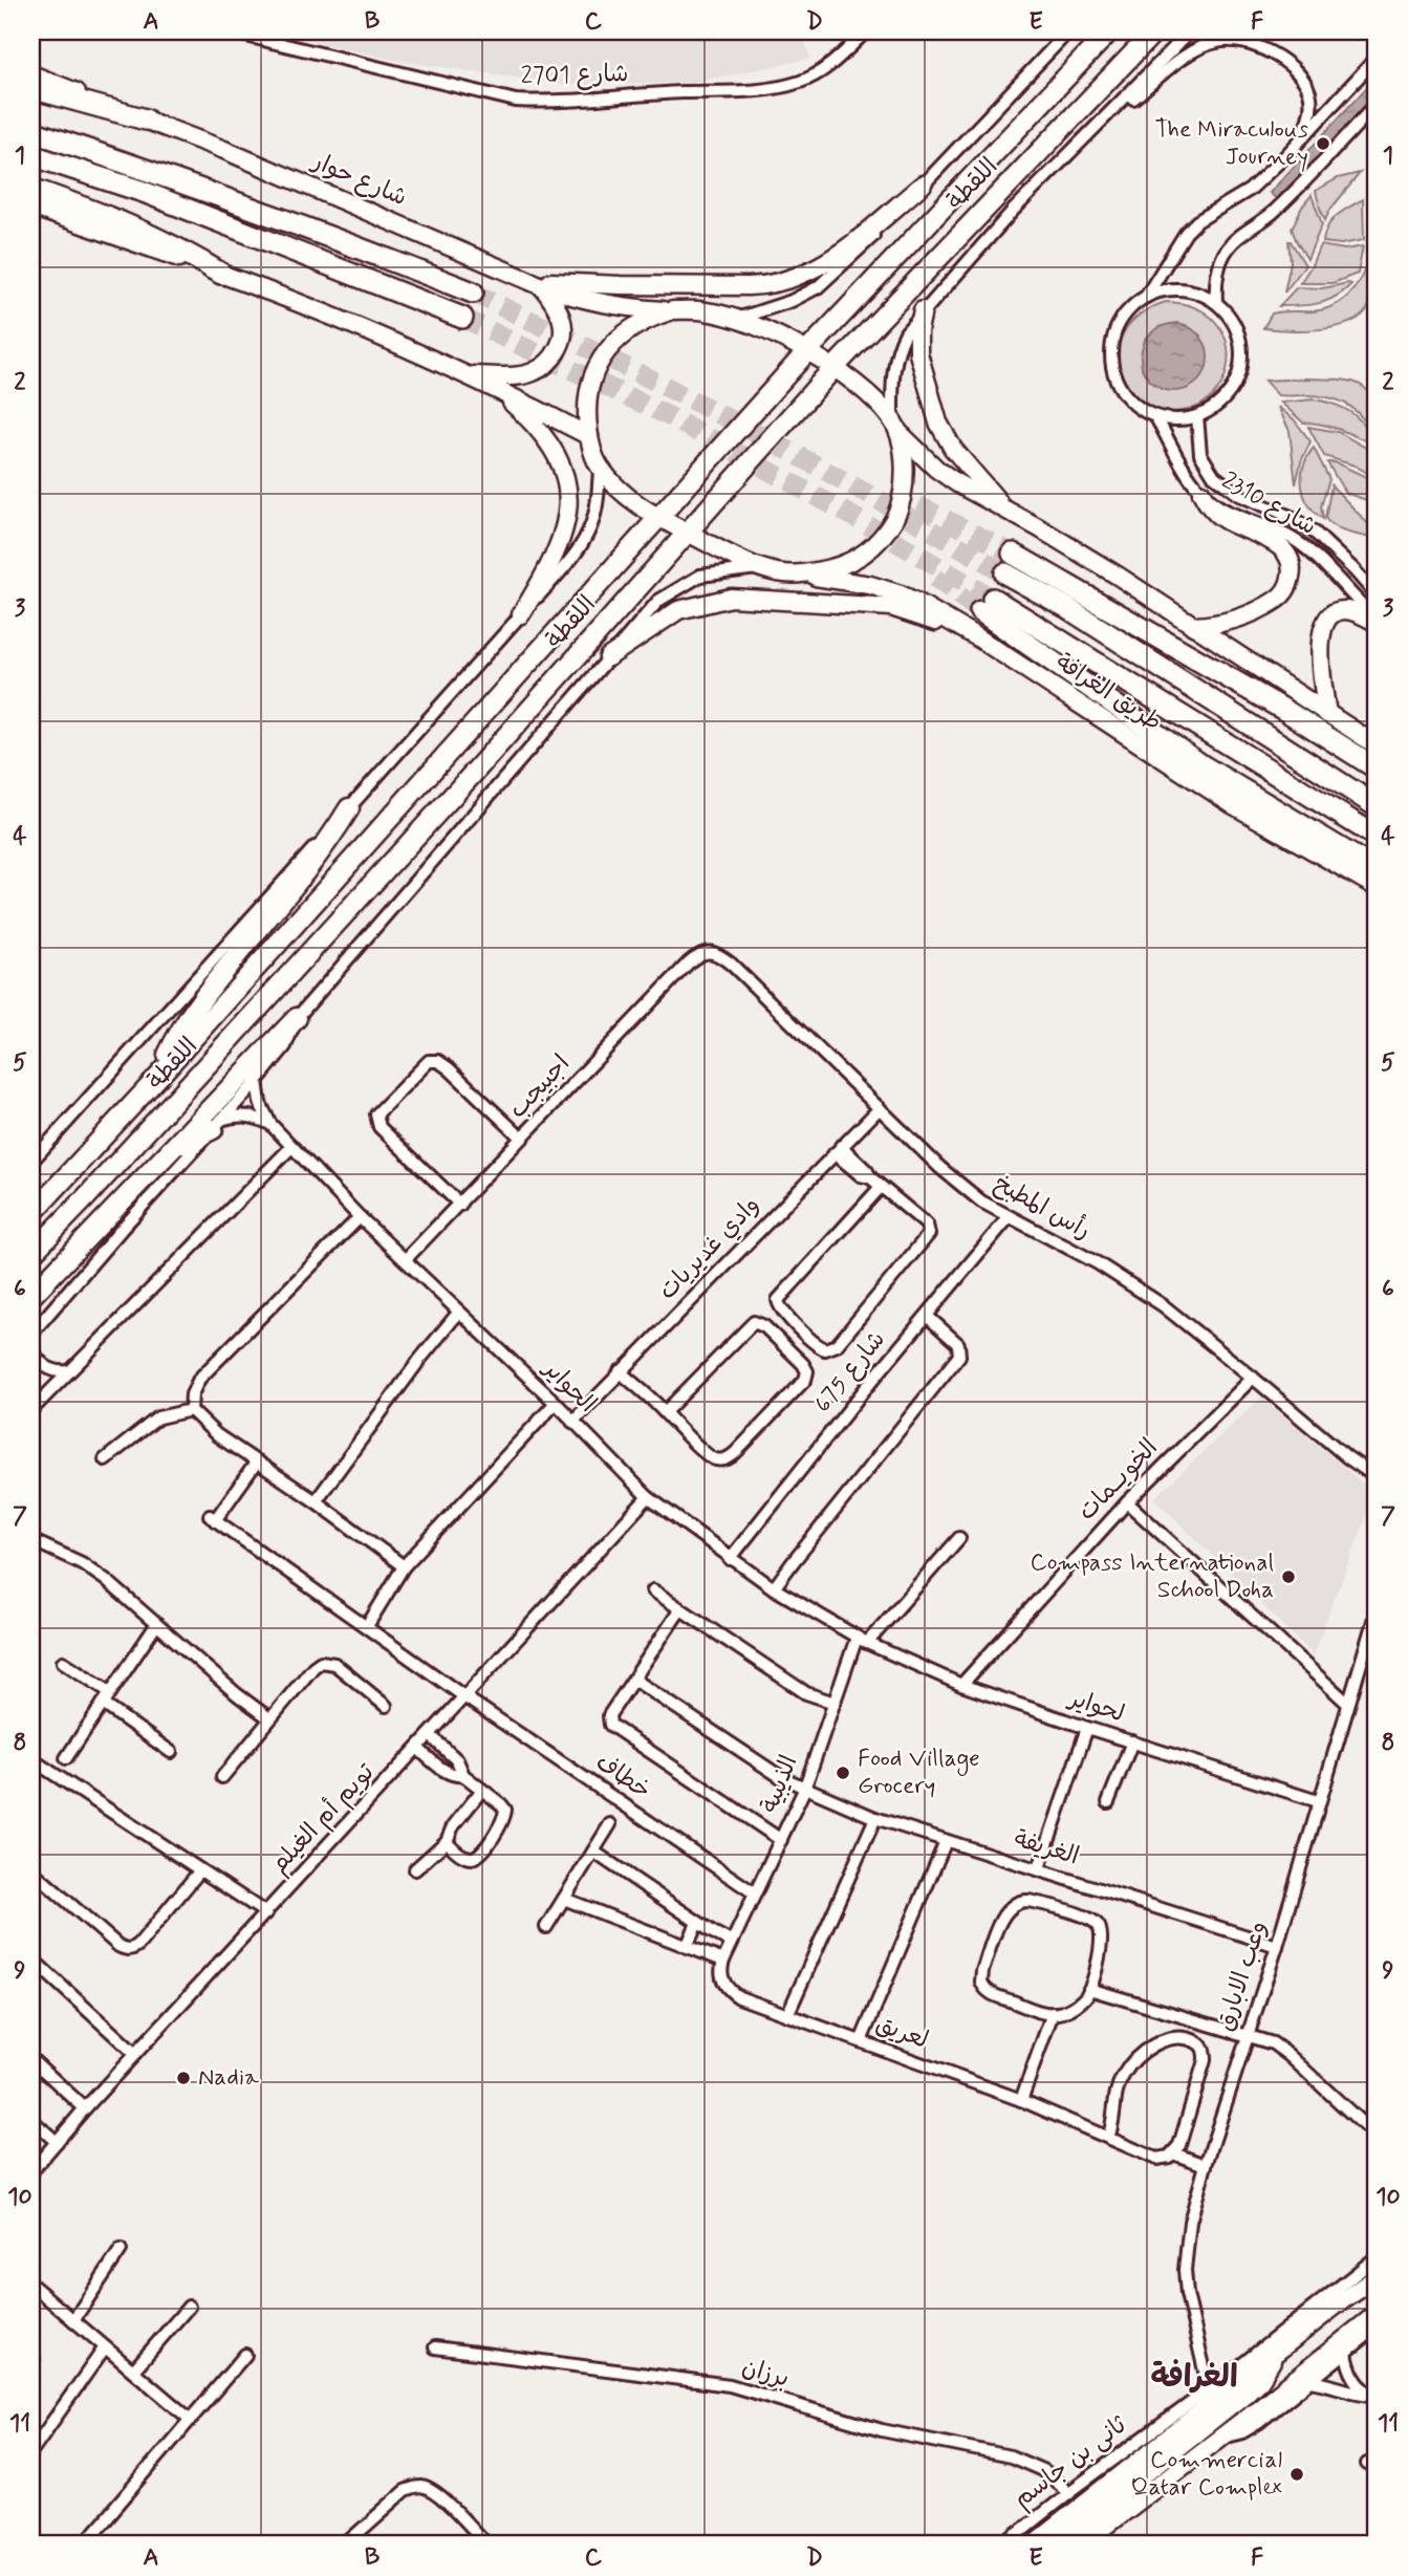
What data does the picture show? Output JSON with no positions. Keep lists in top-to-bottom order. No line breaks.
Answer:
{"streets":{"highway":["طريق الغرافة"],"main road":["شارع حوار","اللقطة","ثانى بن جاسم"],"street":["شارع 2701","شارع 2310","اجبيجب","رأس المطبخ","وادي غديريات","شارع 675","الحواير","الخويــمات","لحواير","خطاف","الذيبية","تويم أم الغيلم","الغريفة","وعب الابارق","لعريق","برزان"]},"crossings":[["شارع حوار","اللقطة"],["اللقطة","طريق الغرافة"],["اللقطة","الحواير"],["اجبيجب","رأس المطبخ"],["اجبيجب","الحواير"],["رأس المطبخ","وادي غديريات"],["رأس المطبخ","شارع 675"],["رأس المطبخ","الخويــمات"],["وادي غديريات","الحواير"],["شارع 675","الحواير"],["الحواير","لحواير"],["الحواير","الذيبية"],["الحواير","تويم أم الغيلم"],["الخويــمات","لحواير"],["لحواير","الذيبية"],["لحواير","وعب الابارق"],["خطاف","الذيبية"],["خطاف","تويم أم الغيلم"],["الذيبية","الغريفة"],["الغريفة","وعب الابارق"],["وعب الابارق","لعريق"],["وعب الابارق","ثانى بن جاسم"],["برزان","ثانى بن جاسم"]],"districts":["الغرافة"],"places":["The Miraculous Journey","Compass International School Doha","Food Village Grocery","Nadia","Commercial Qatar Complex"],"grid":{"columns":["A","B","C","D","E","F"],"rows":["1","2","3","4","5","6","7","8","9","10","11"]}}
